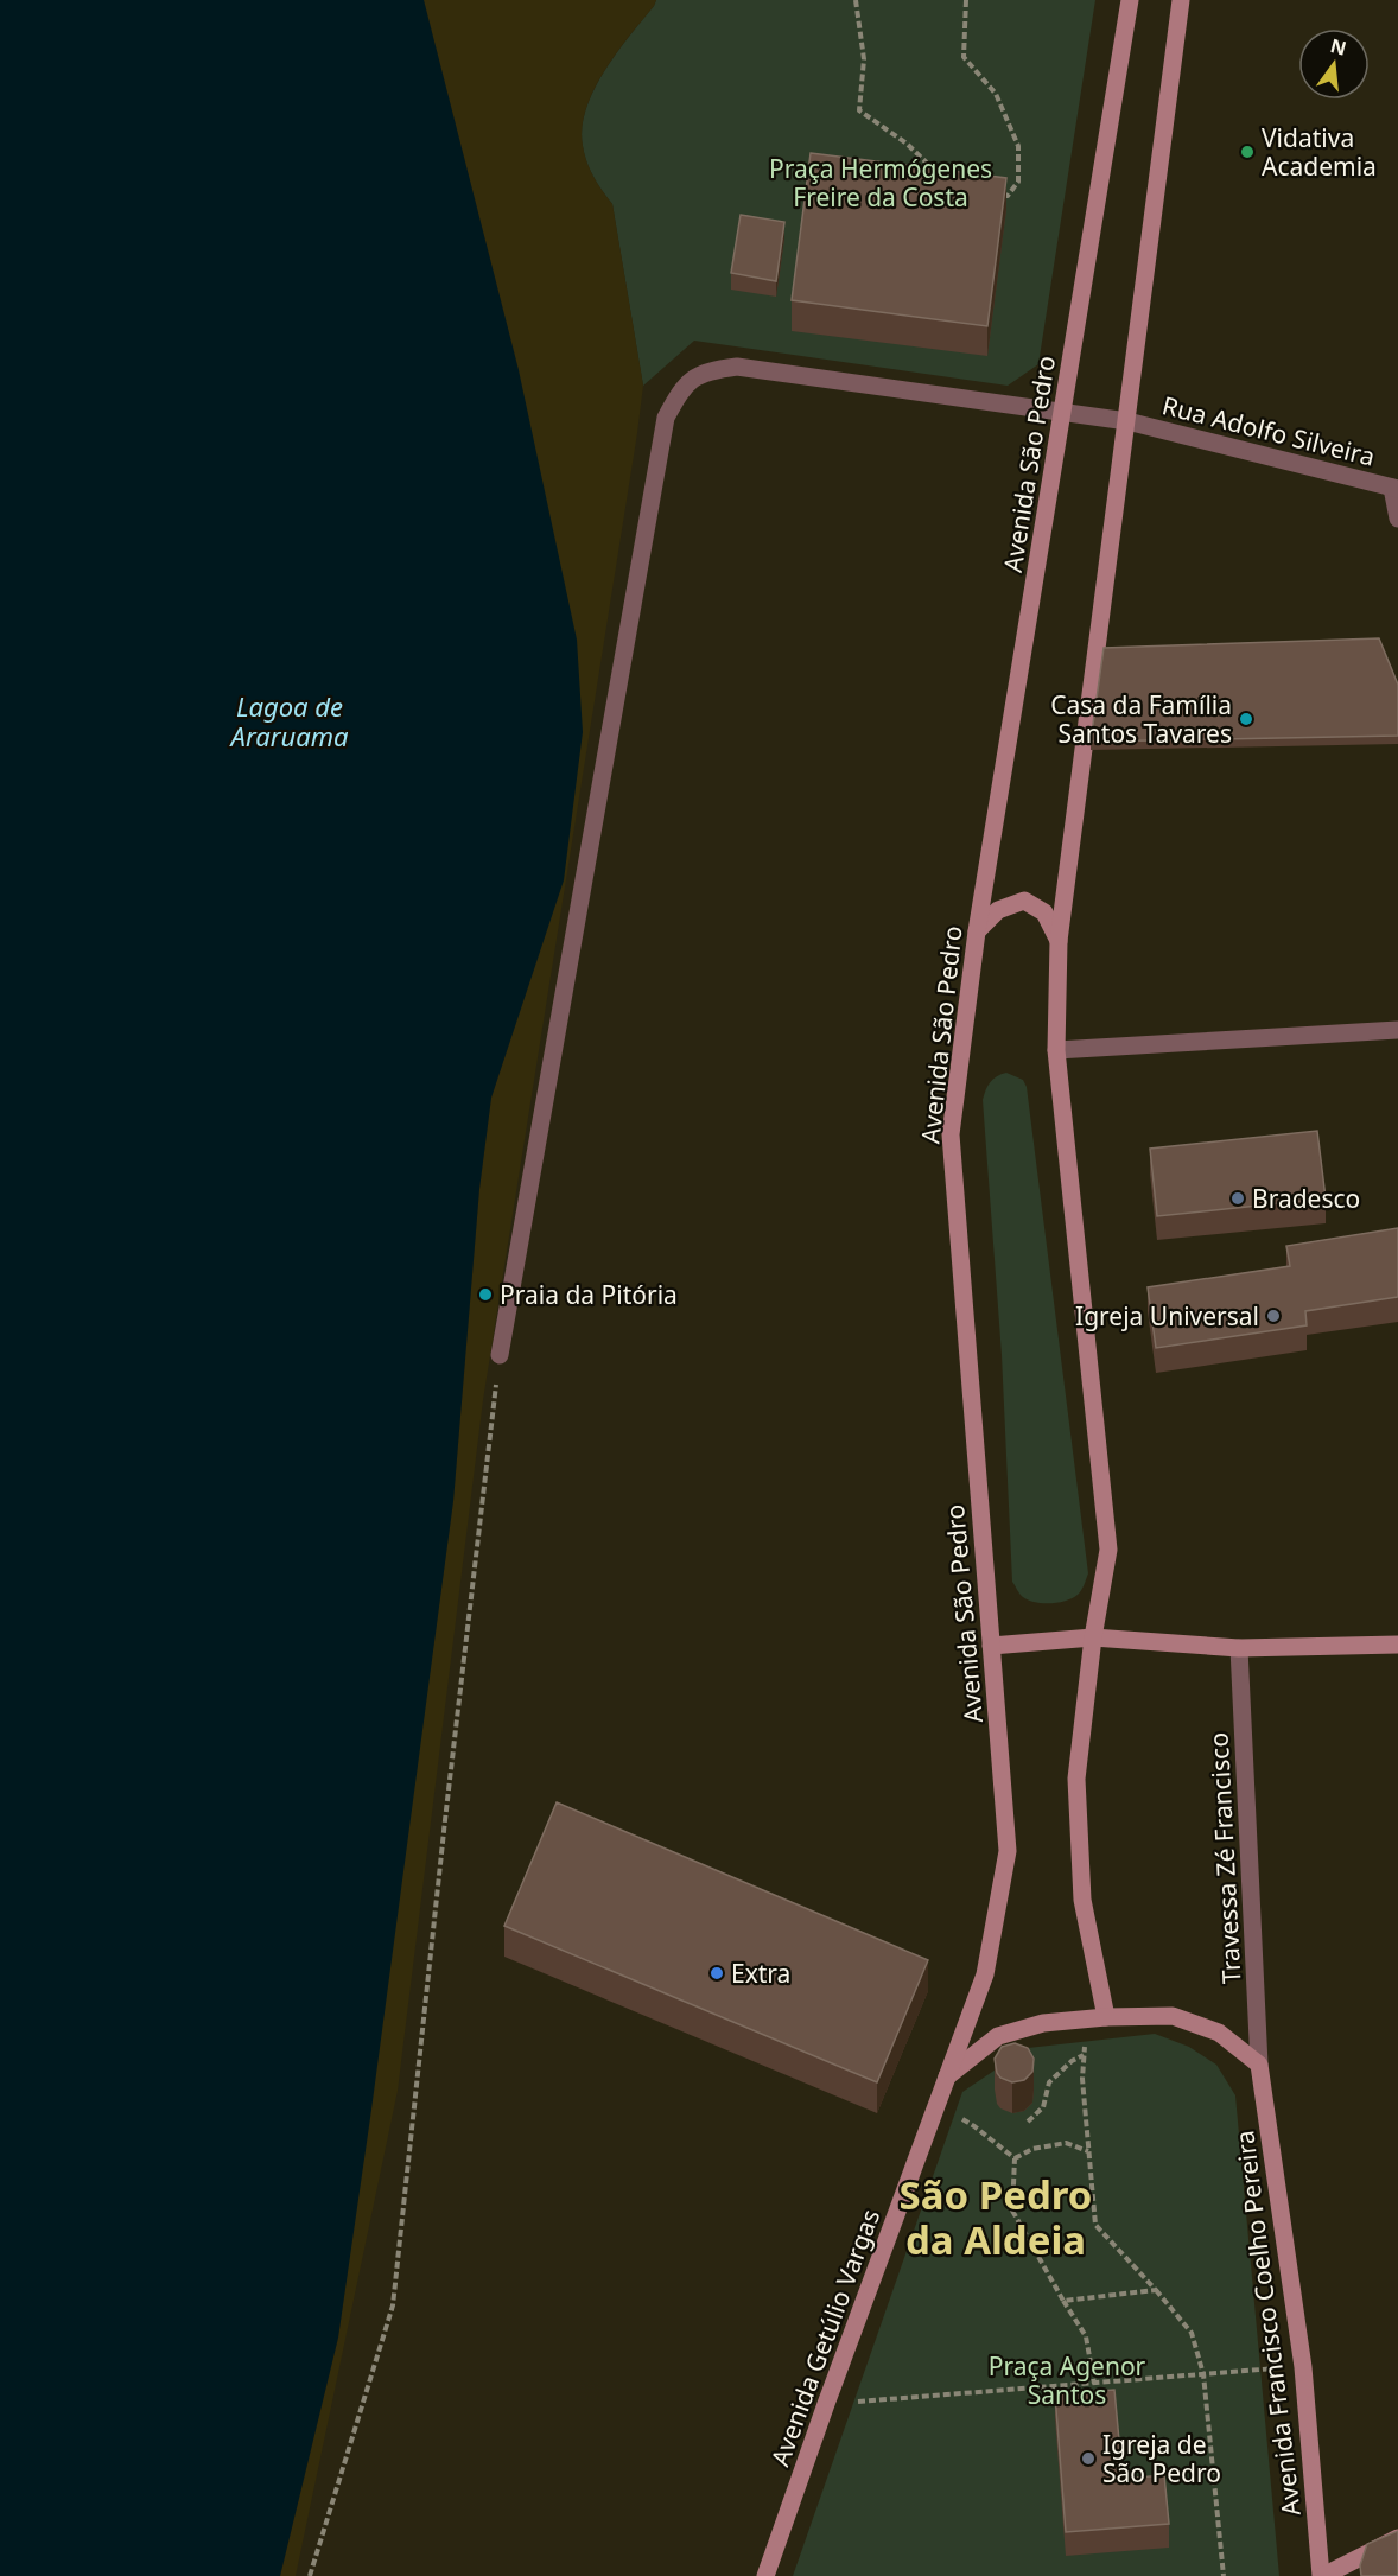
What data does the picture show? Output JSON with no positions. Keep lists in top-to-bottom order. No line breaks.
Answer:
{"streets":{"street":["Rua Adolfo Silveira","Avenida São Pedro","Travessa Zé Francisco","Avenida Francisco Coelho Pereira","Avenida Getúlio Vargas"]},"crossings":[["Rua Adolfo Silveira","Avenida São Pedro"],["Avenida São Pedro","Avenida Getúlio Vargas"],["Travessa Zé Francisco","Avenida Francisco Coelho Pereira"]],"districts":["São Pedro da Aldeia"],"water":["Lagoa de Araruama"],"parks":["Praça Hermógenes Freire da Costa","Praça Agenor Santos"],"places":["Vidativa Academia","Casa da Família Santos Tavares","Bradesco","Praia da Pitória","Igreja Universal","Extra","Igreja de São Pedro"],"north":"top"}
